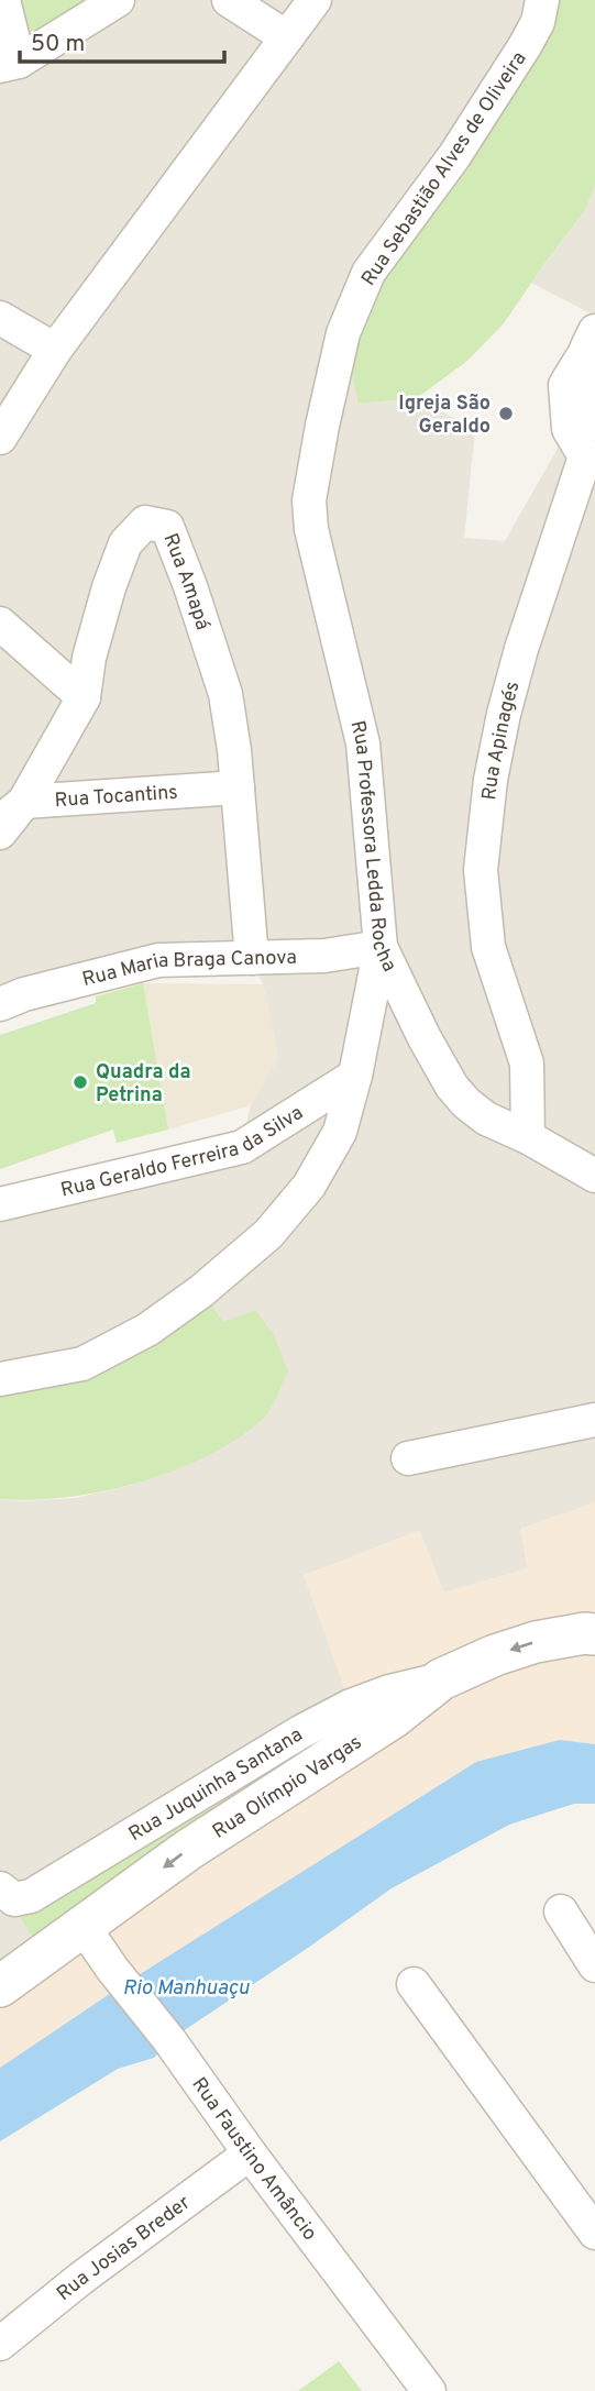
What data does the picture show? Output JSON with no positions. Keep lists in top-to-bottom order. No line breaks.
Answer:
{"streets":{"street":["Rua Sebastião Alves de Oliveira","Rua Amapá","Rua Apinagés","Rua Tocantins","Rua Professora Ledda Rocha","Rua Maria Braga Canova","Rua Geraldo Ferreira da Silva","Rua Juquinha Santana","Rua Olímpio Vargas","Rua Faustino Amâncio","Rua Josias Breder"]},"crossings":[["Rua Sebastião Alves de Oliveira","Rua Professora Ledda Rocha"],["Rua Amapá","Rua Tocantins"],["Rua Amapá","Rua Maria Braga Canova"],["Rua Apinagés","Rua Professora Ledda Rocha"],["Rua Professora Ledda Rocha","Rua Maria Braga Canova"],["Rua Juquinha Santana","Rua Olímpio Vargas"],["Rua Olímpio Vargas","Rua Faustino Amâncio"],["Rua Faustino Amâncio","Rua Josias Breder"]],"water":["Rio Manhuaçu"],"places":["Igreja São Geraldo","Quadra da Petrina"],"scale_bar":"50 m"}
